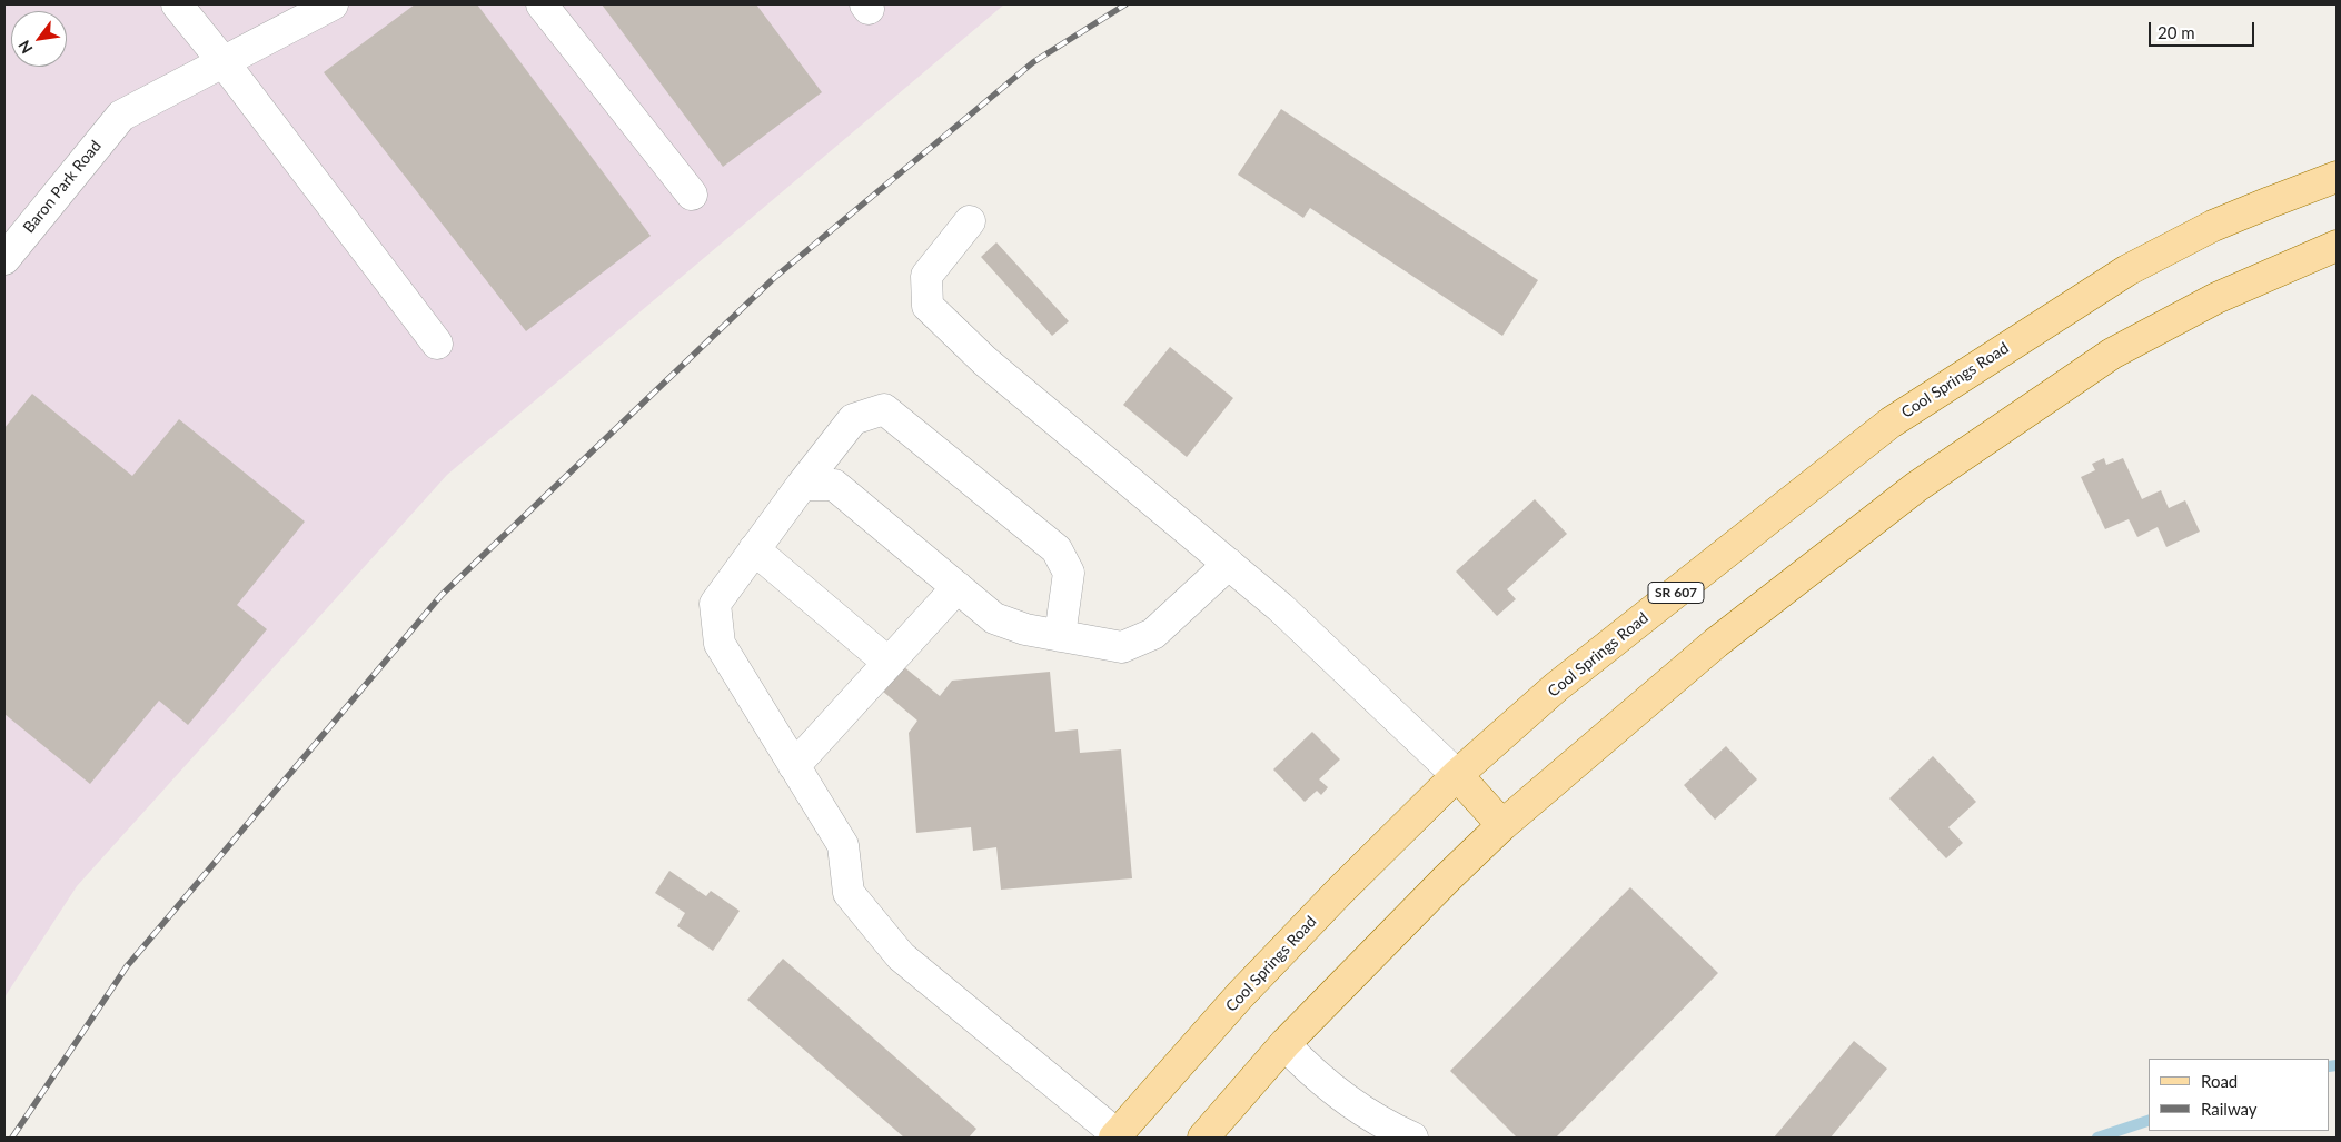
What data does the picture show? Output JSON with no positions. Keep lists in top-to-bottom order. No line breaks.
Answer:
{"streets":{"main road":["Cool Springs Road","SR 607"],"street":["Baron Park Road"]},"legend":["Road","Railway"],"scale_bar":"20 m","north":"bottom left"}
